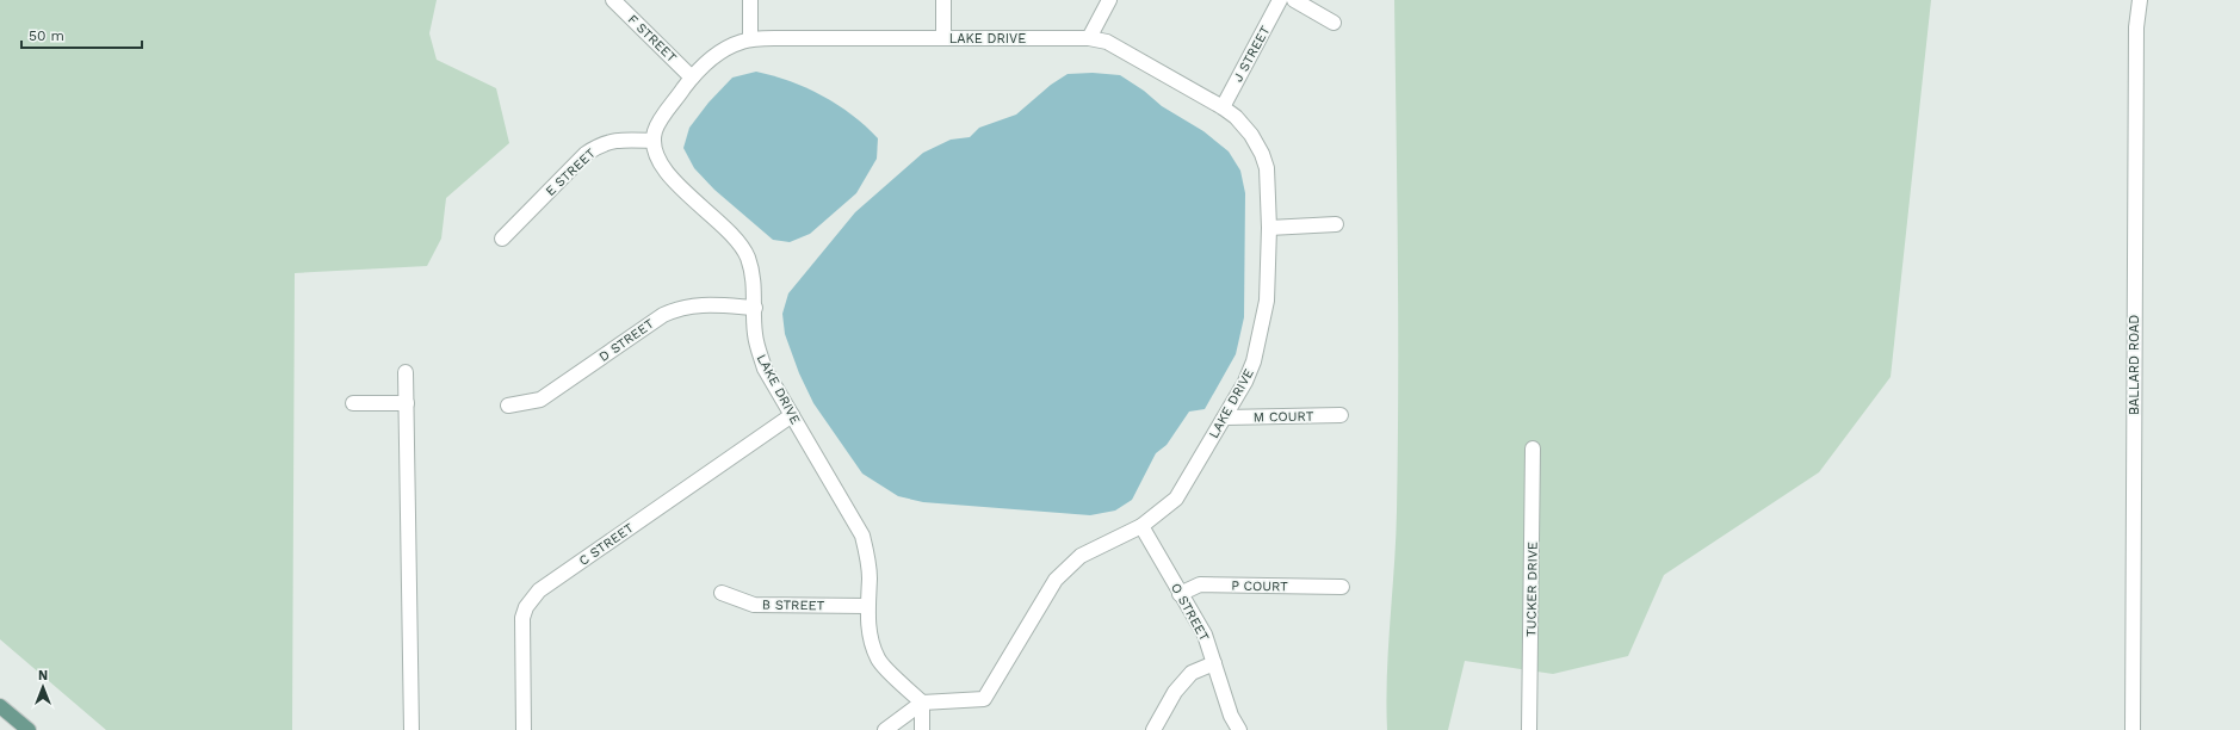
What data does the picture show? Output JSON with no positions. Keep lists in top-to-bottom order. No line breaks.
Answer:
{"streets":{"street":["F STREET","LAKE DRIVE","J STREET","E STREET","D STREET","BALLARD ROAD","M COURT","C STREET","P COURT","TUCKER DRIVE","B STREET","O STREET"]},"crossings":[["F STREET","LAKE DRIVE"],["LAKE DRIVE","J STREET"],["LAKE DRIVE","E STREET"],["LAKE DRIVE","D STREET"],["LAKE DRIVE","M COURT"],["LAKE DRIVE","C STREET"],["LAKE DRIVE","B STREET"],["LAKE DRIVE","O STREET"],["P COURT","O STREET"]],"scale_bar":"50 m","north":"top"}
